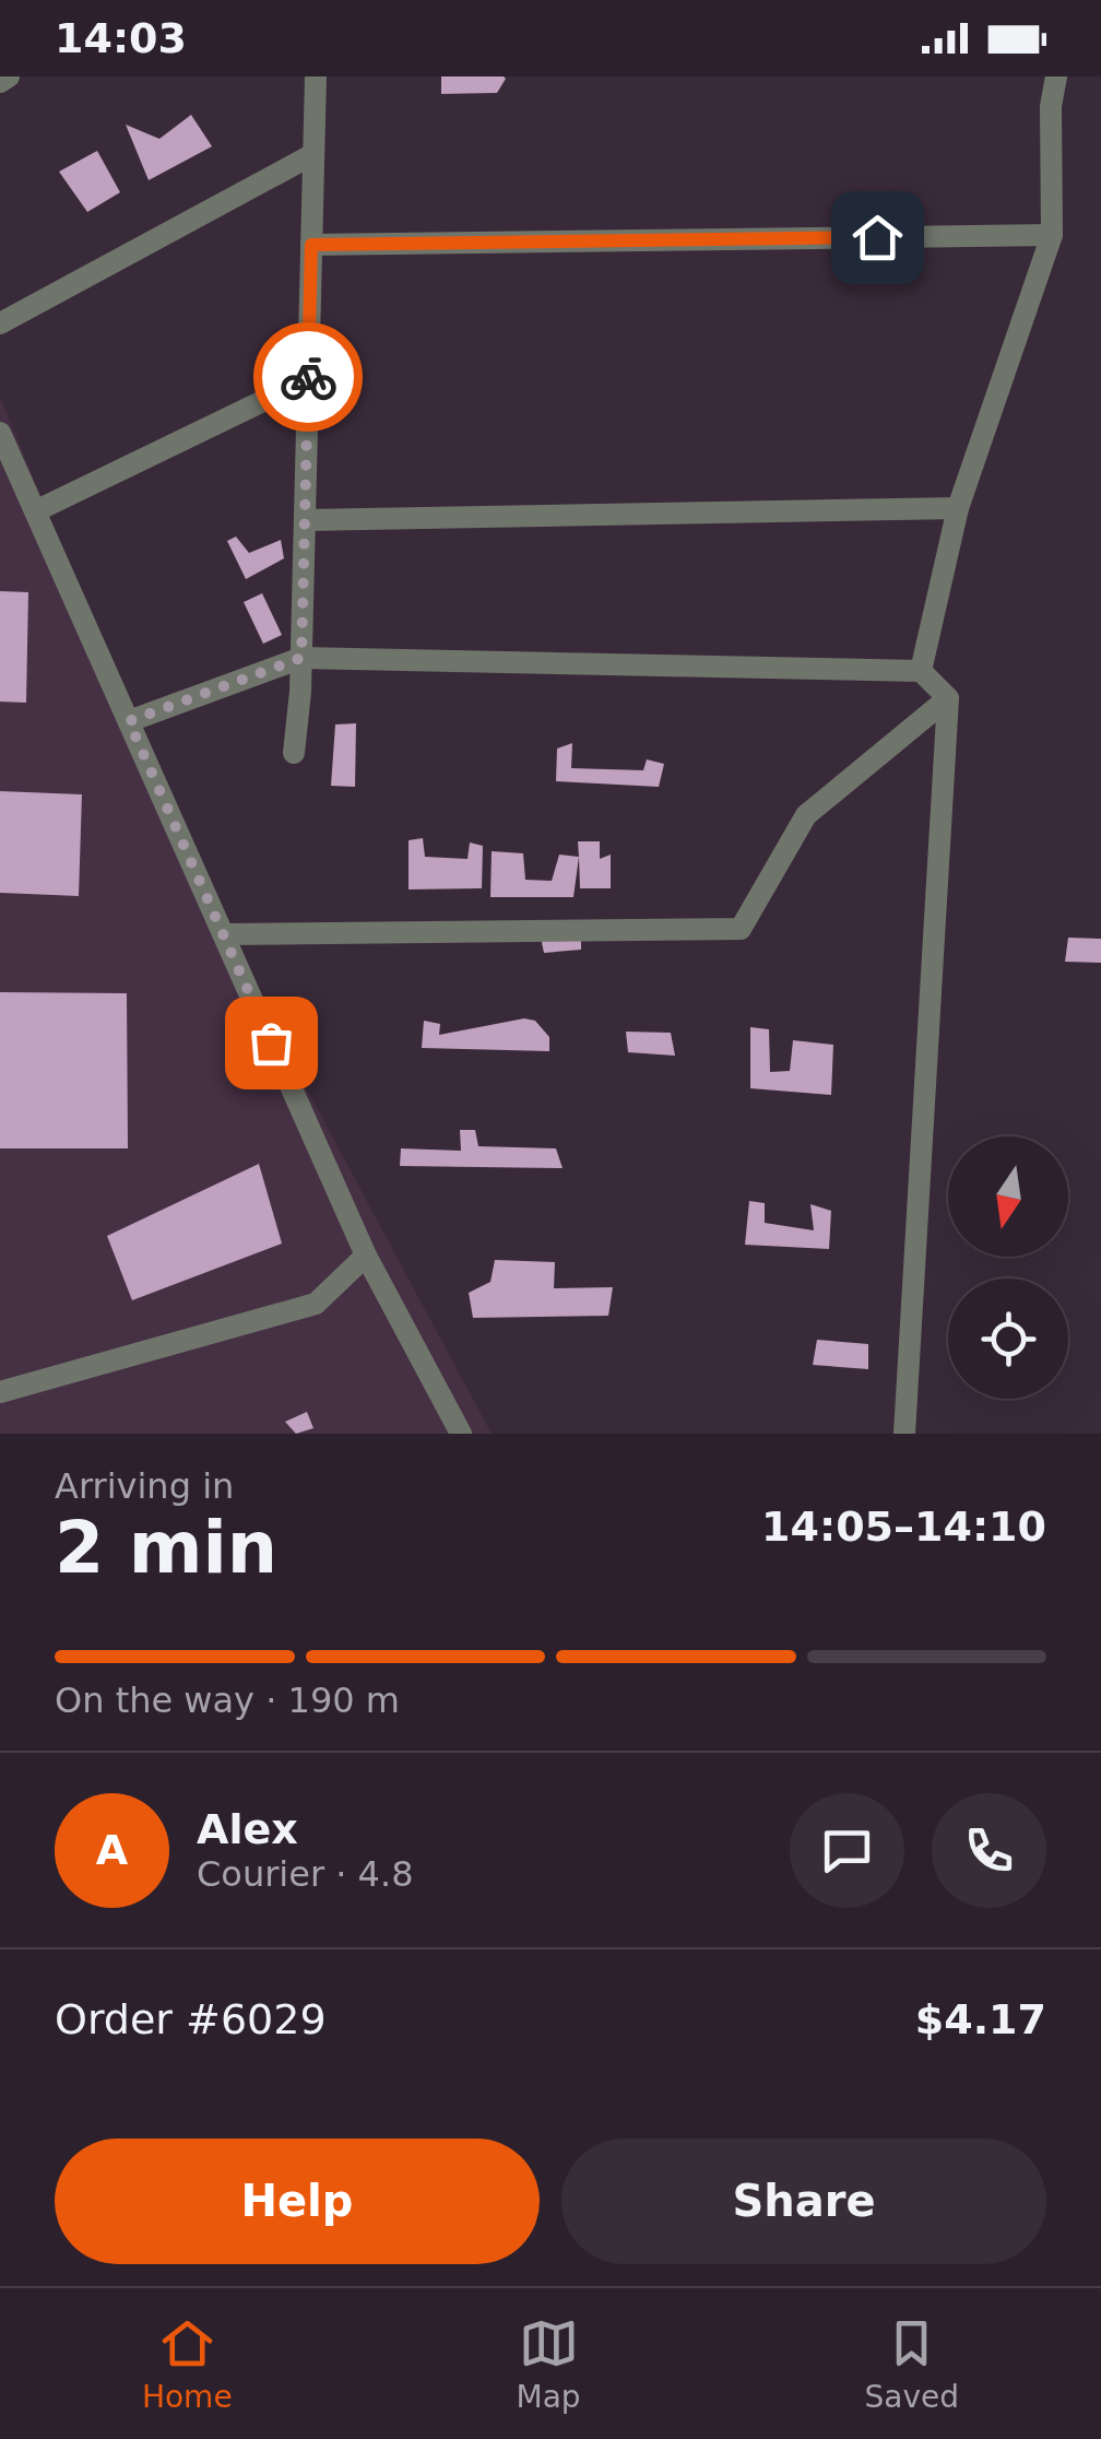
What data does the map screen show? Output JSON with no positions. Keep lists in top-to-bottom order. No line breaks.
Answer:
{"north":"bottom","page":{"status":"14:03","heading":["2 min","Arriving in","14:05–14:10"],"panel":["Alex","Courier · 4.8","Order #6029","$4.17"],"bar":"On the way · 190 m","round":"A","buttons":["Help","Share"],"tabs":["Home","Map","Saved"]}}
